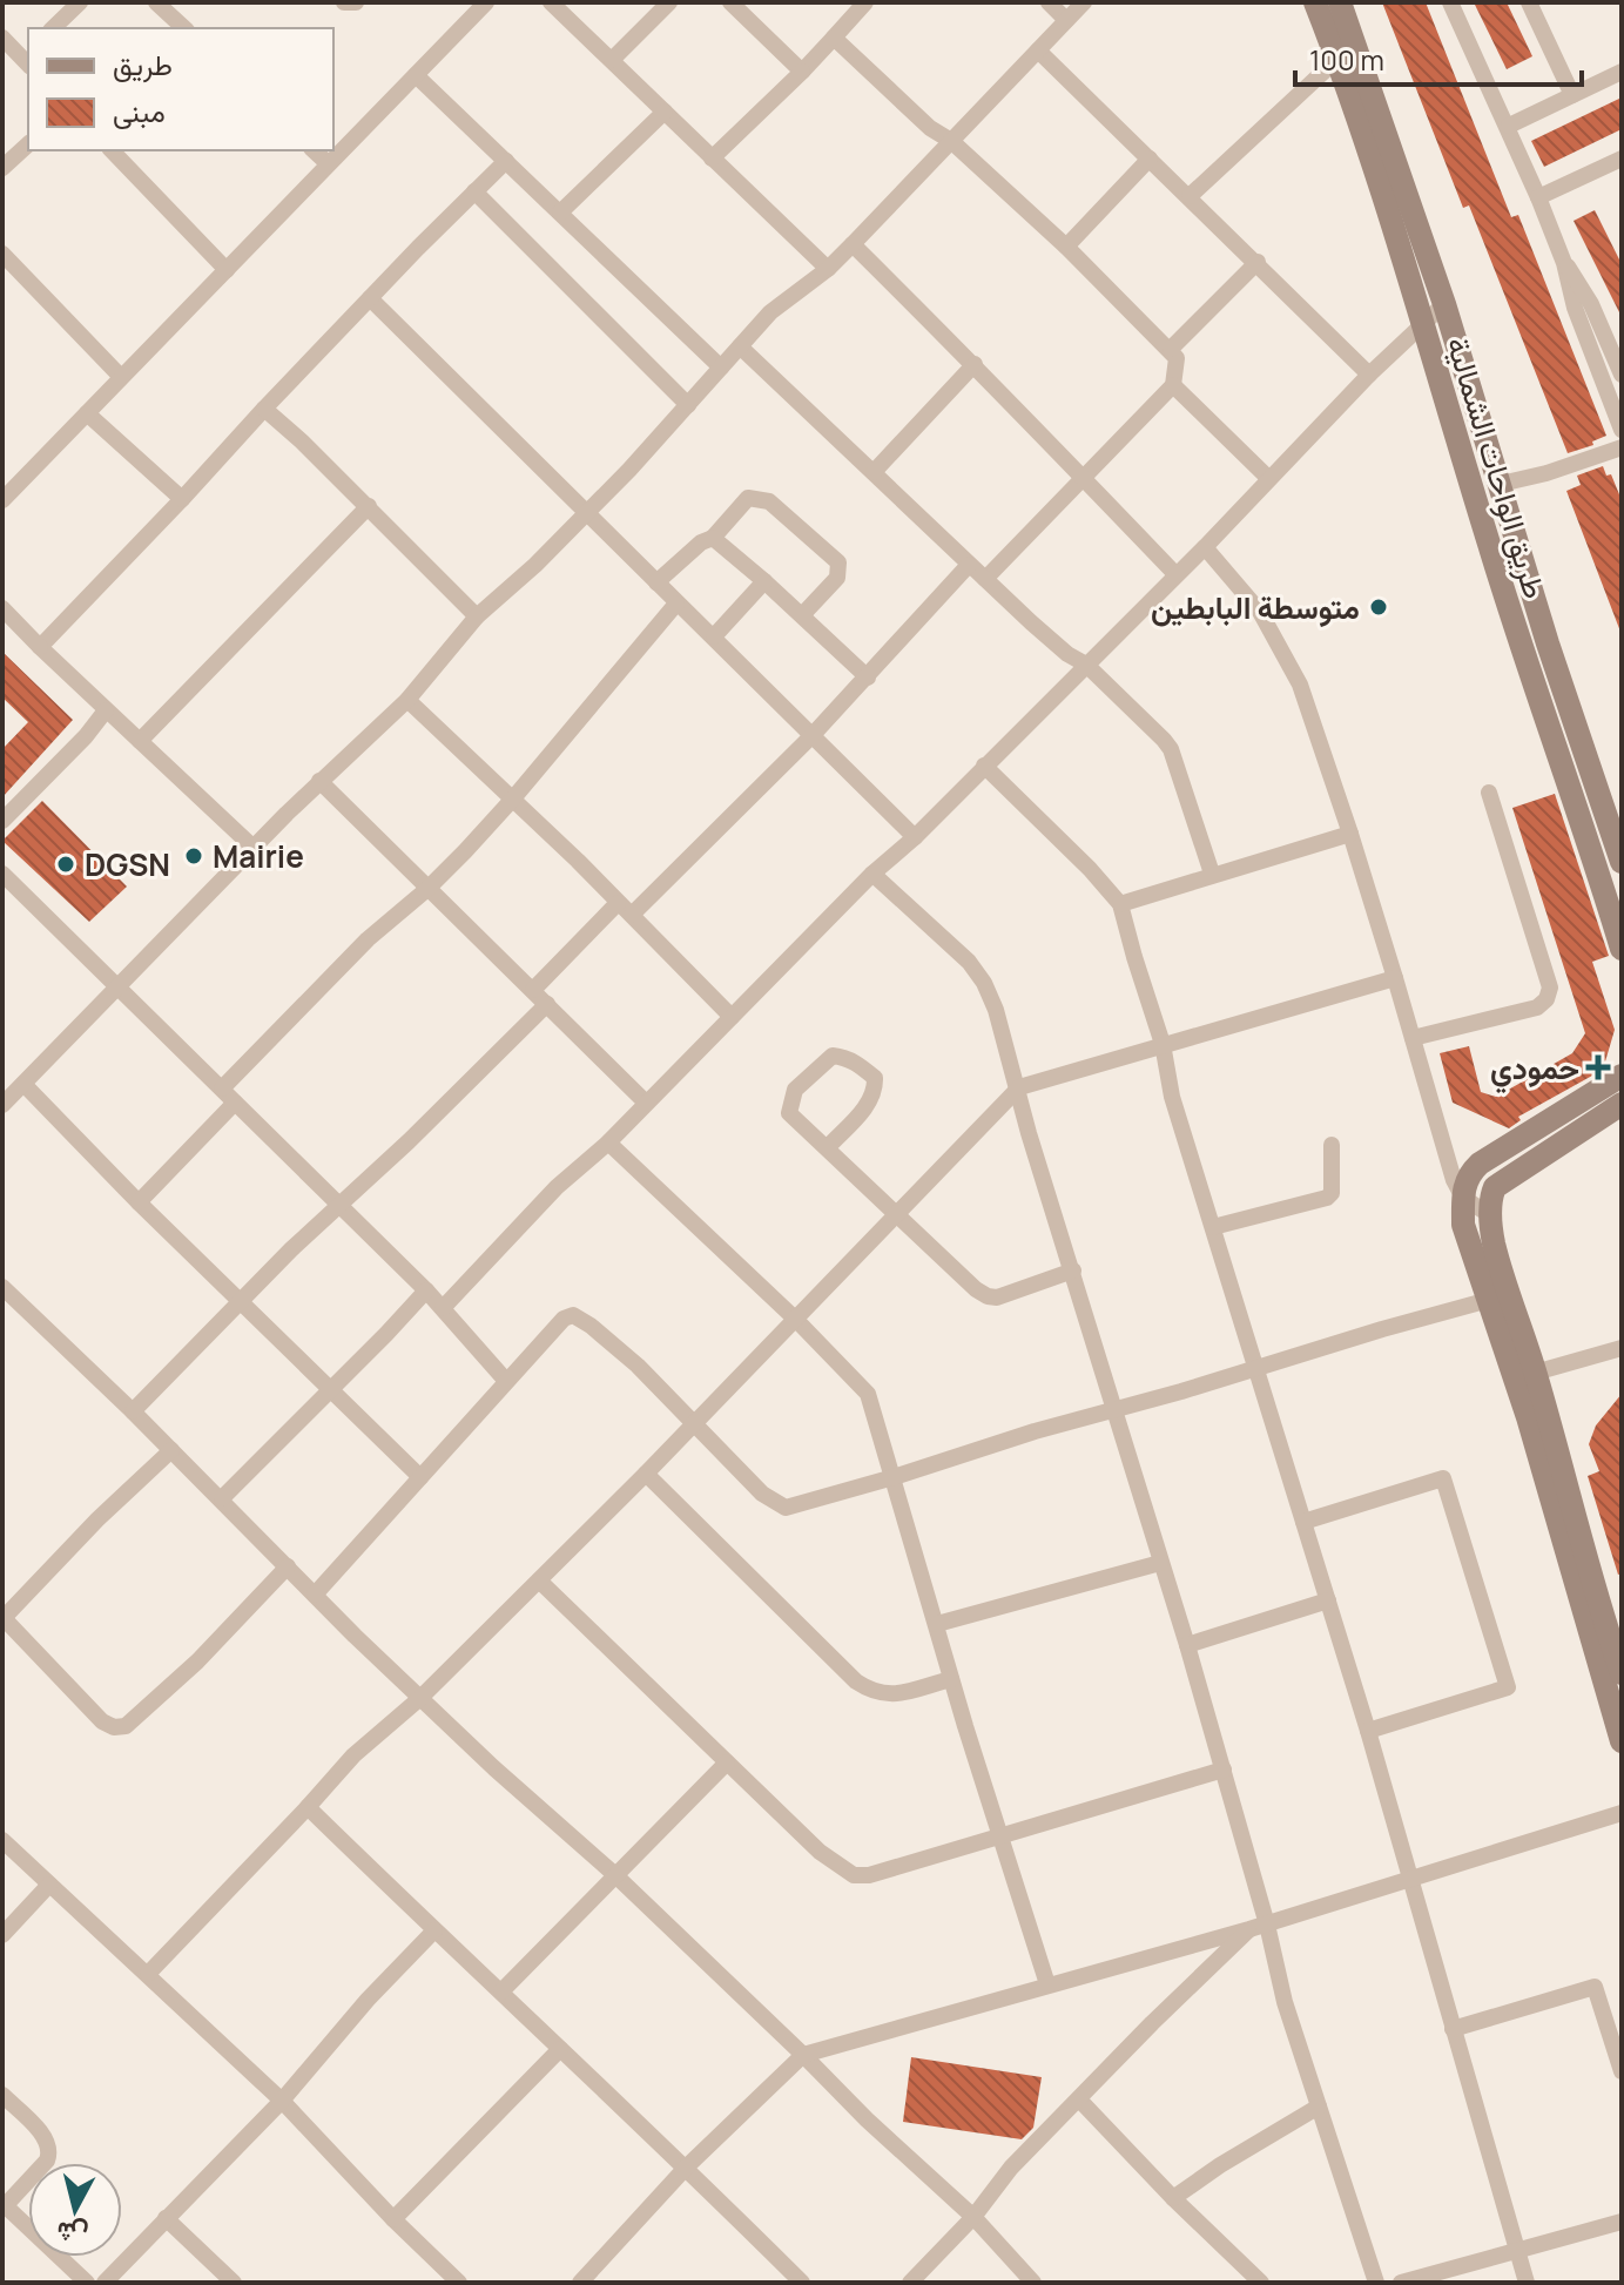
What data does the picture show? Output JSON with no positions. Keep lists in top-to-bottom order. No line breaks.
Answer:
{"streets":{"main road":["طريق الواحات الشمالية"]},"places":{"other":["متوسطة البابطين","Mairie","DGSN"],"health":["حمودي"]},"legend":["طريق","مبنى"],"scale_bar":"100 m","north":"bottom"}
